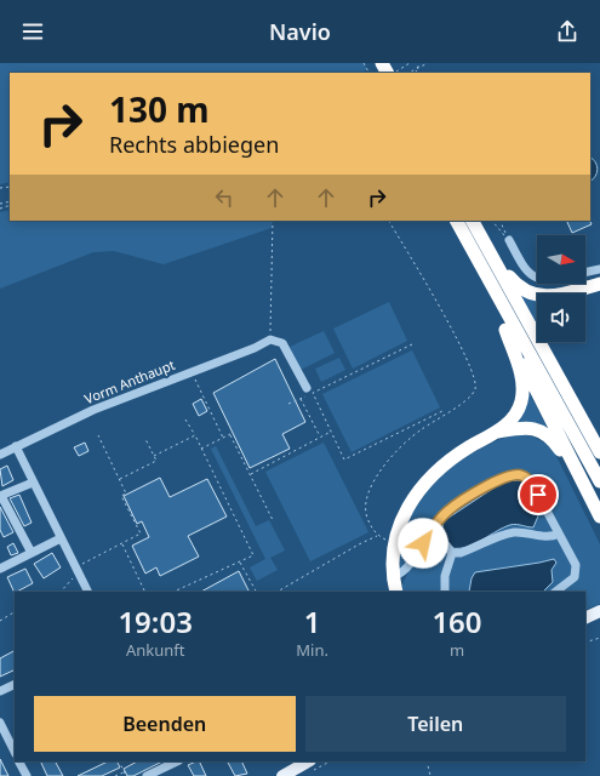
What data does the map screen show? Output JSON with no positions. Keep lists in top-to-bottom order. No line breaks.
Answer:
{"streets":{"street":["Vorm Anthaupt"]},"north":"right","page":{"header":"Navio","turn":["130 m","Rechts abbiegen"],"eta":["19:03","Ankunft","1","Min.","160","m"],"buttons":["Beenden","Teilen"]}}
